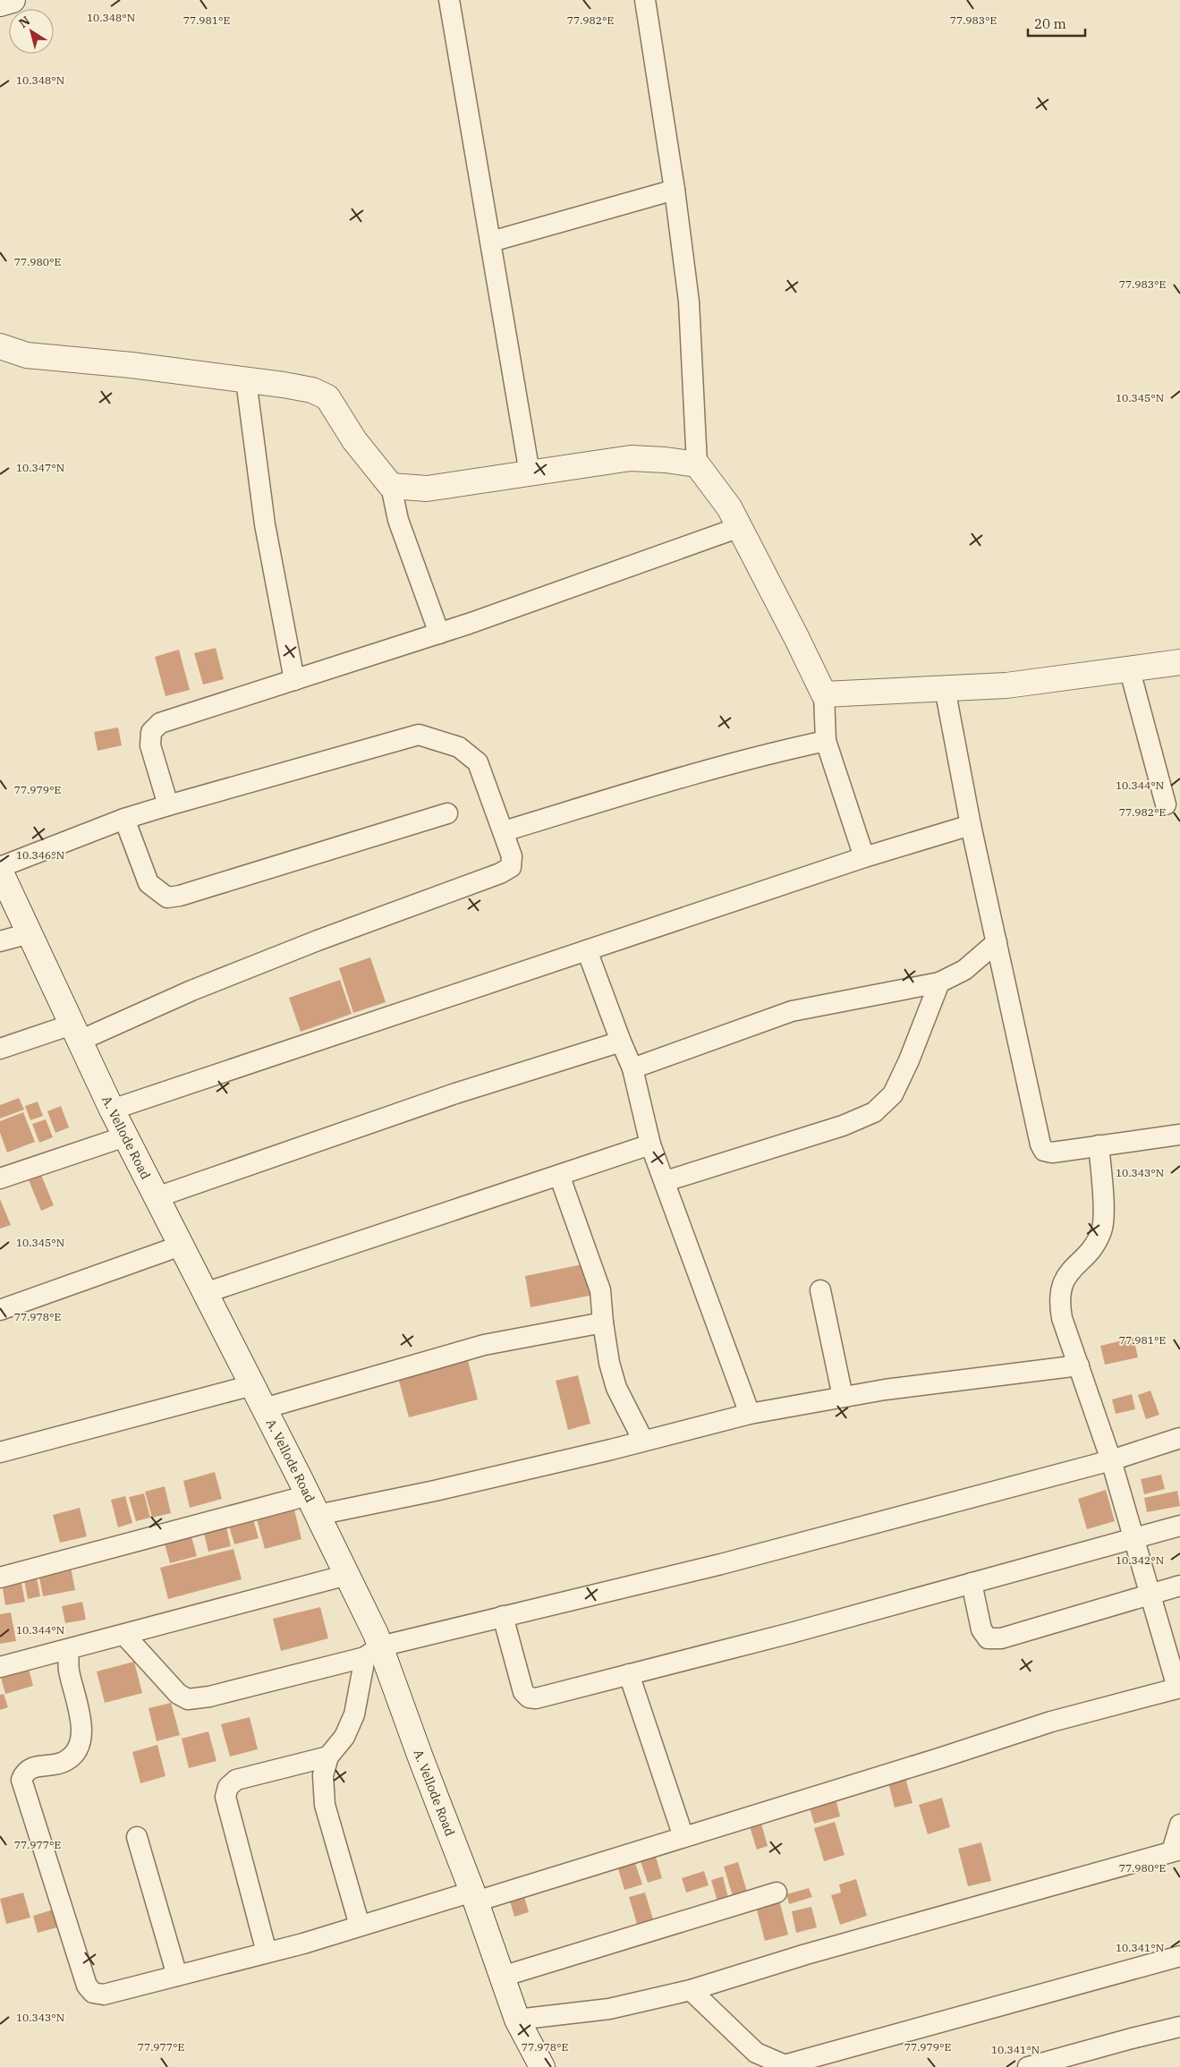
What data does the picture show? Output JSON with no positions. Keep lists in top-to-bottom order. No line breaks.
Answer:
{"streets":{"street":["A. Vellode Road"]},"scale_bar":"20 m","north":"top left","coordinates":["10.348°N","77.981°E","77.982°E","77.983°E","77.980°E","10.345°N","10.347°N","10.344°N","77.979°E","10.346°N","10.343°N","77.978°E","10.342°N","77.977°E","10.341°N"]}
